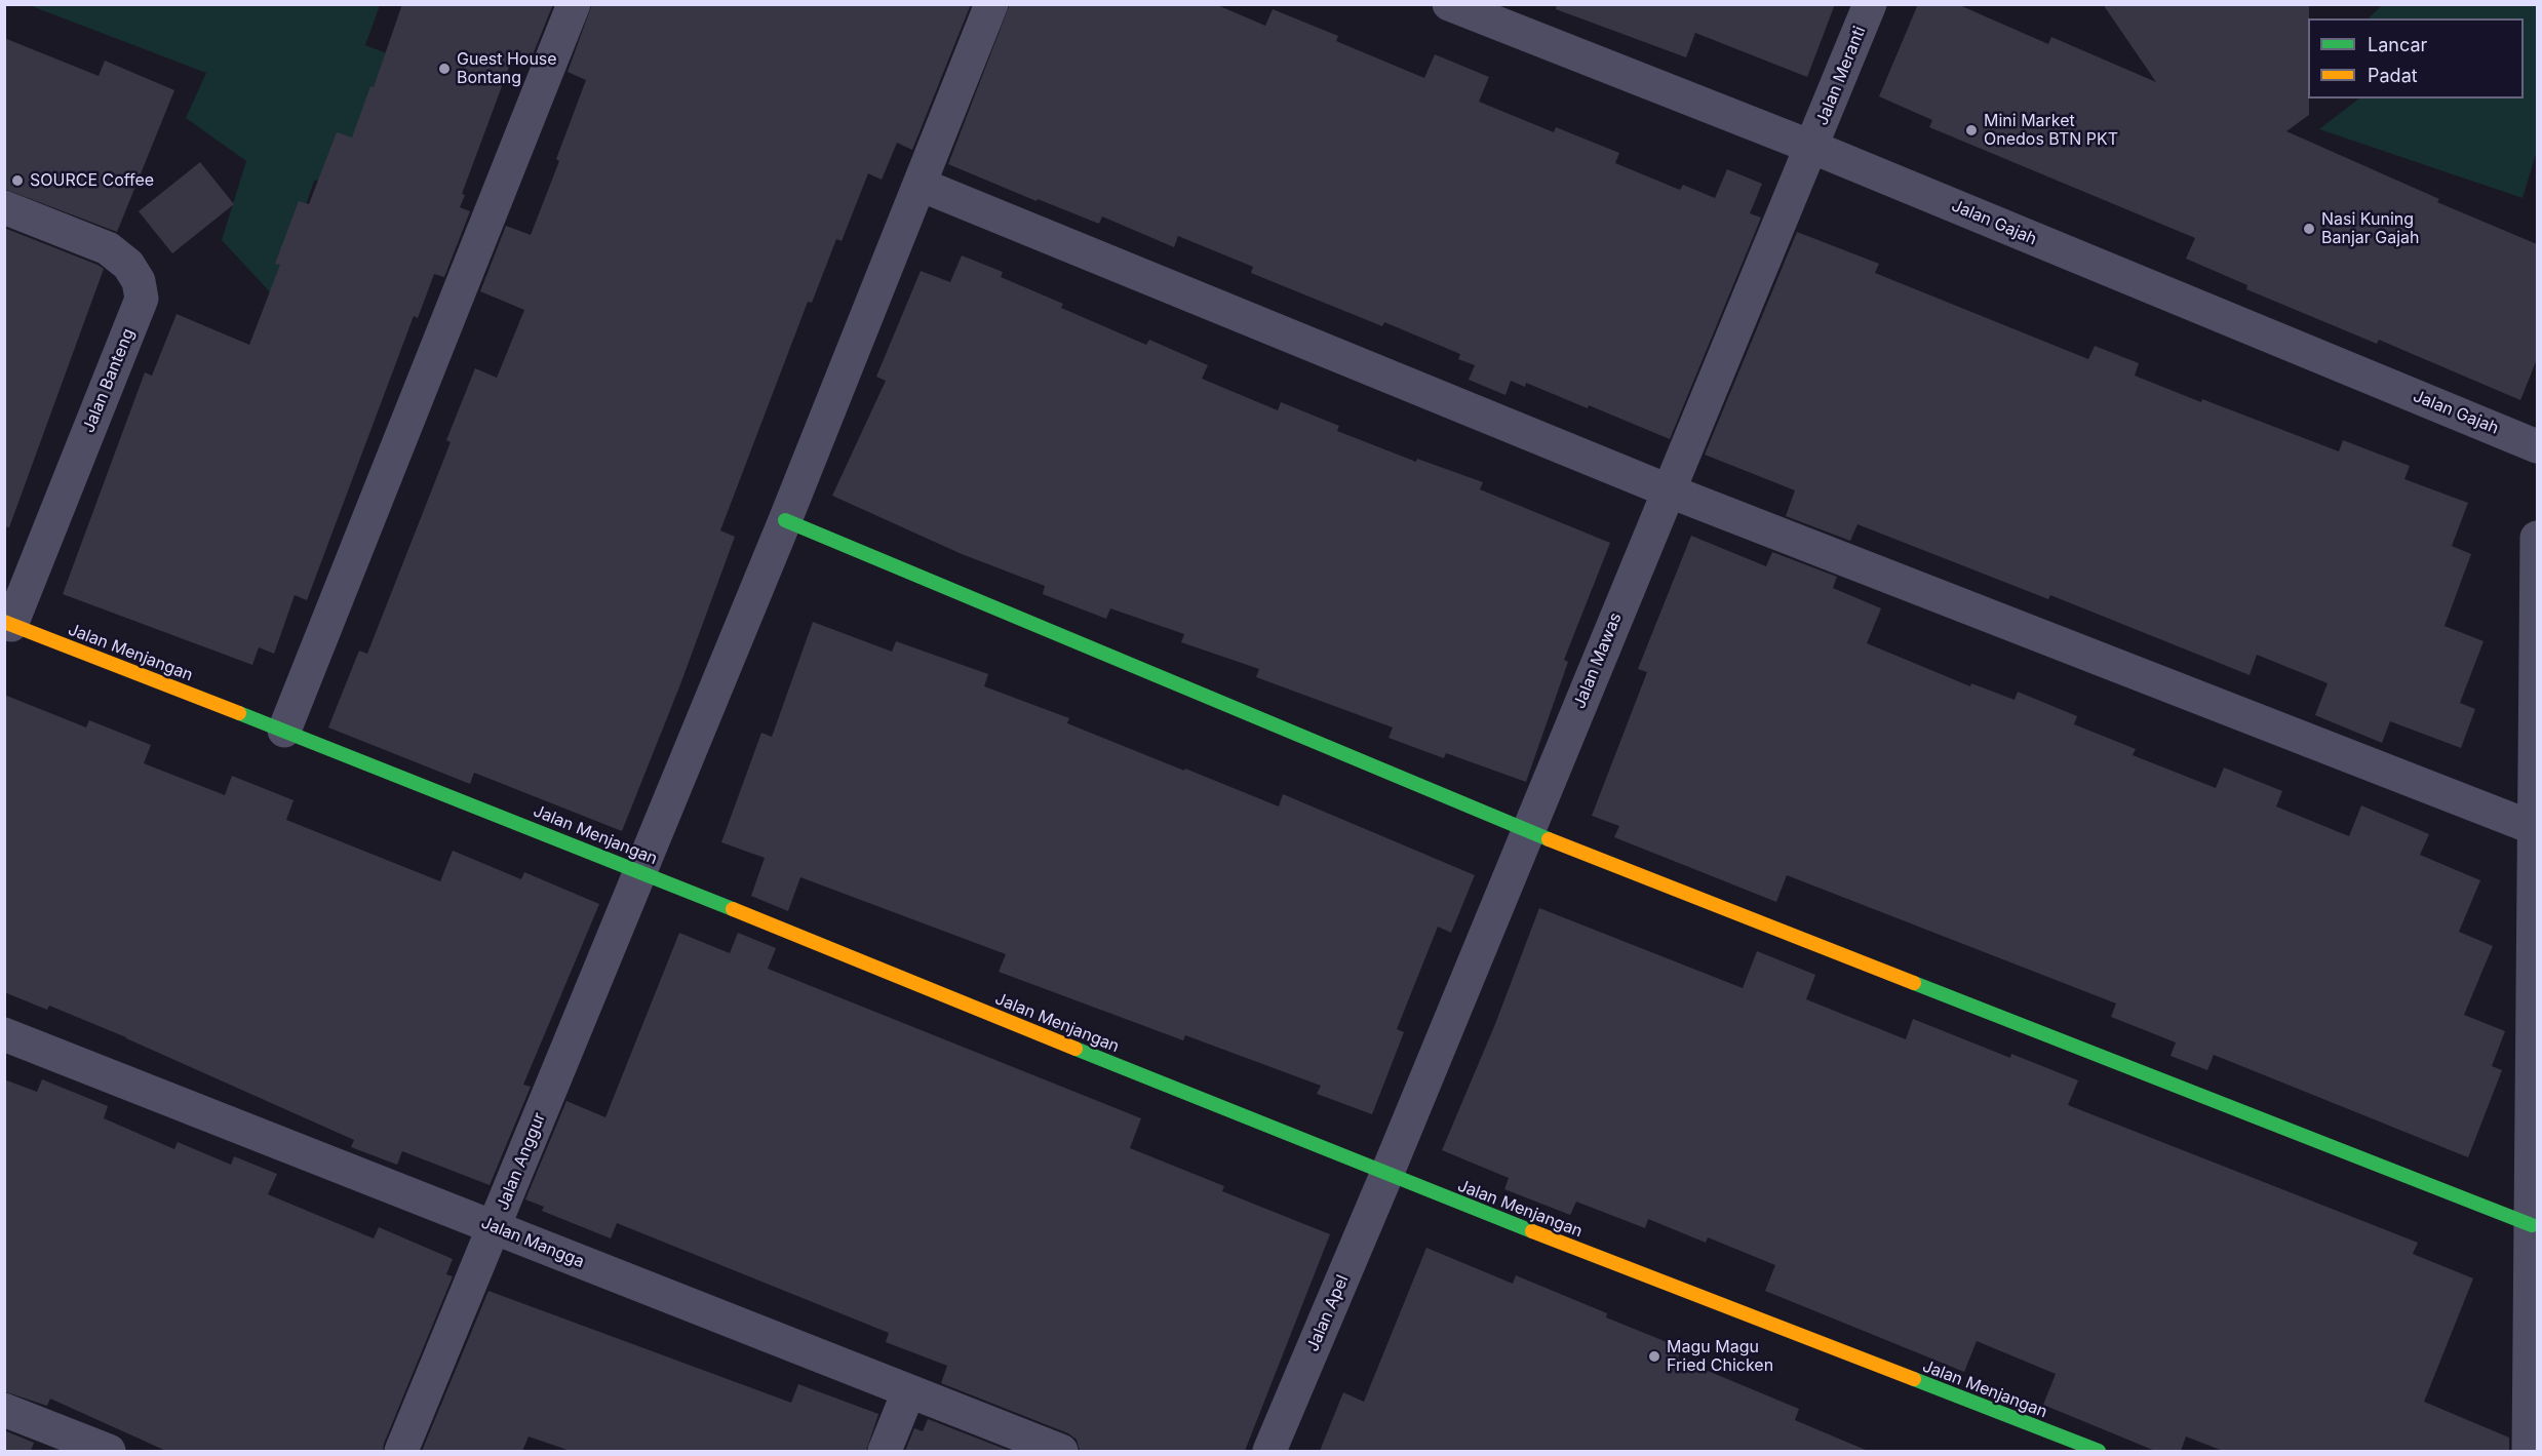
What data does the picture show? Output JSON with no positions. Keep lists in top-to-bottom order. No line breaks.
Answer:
{"streets":{"street":["Jalan Meranti","Jalan Gajah","Jalan Banteng","Jalan Menjangan","Jalan Mawas","Jalan Anggur","Jalan Mangga","Jalan Apel"]},"crossings":[["Jalan Meranti","Jalan Gajah"],["Jalan Meranti","Jalan Mawas"],["Jalan Gajah","Jalan Mawas"],["Jalan Banteng","Jalan Menjangan"],["Jalan Menjangan","Jalan Mawas"],["Jalan Menjangan","Jalan Anggur"],["Jalan Menjangan","Jalan Apel"],["Jalan Mawas","Jalan Apel"],["Jalan Anggur","Jalan Mangga"]],"places":["Guest House Bontang","Mini Market Onedos BTN PKT","SOURCE Coffee","Nasi Kuning Banjar Gajah","Magu Magu Fried Chicken"],"legend":["Lancar","Padat"]}
